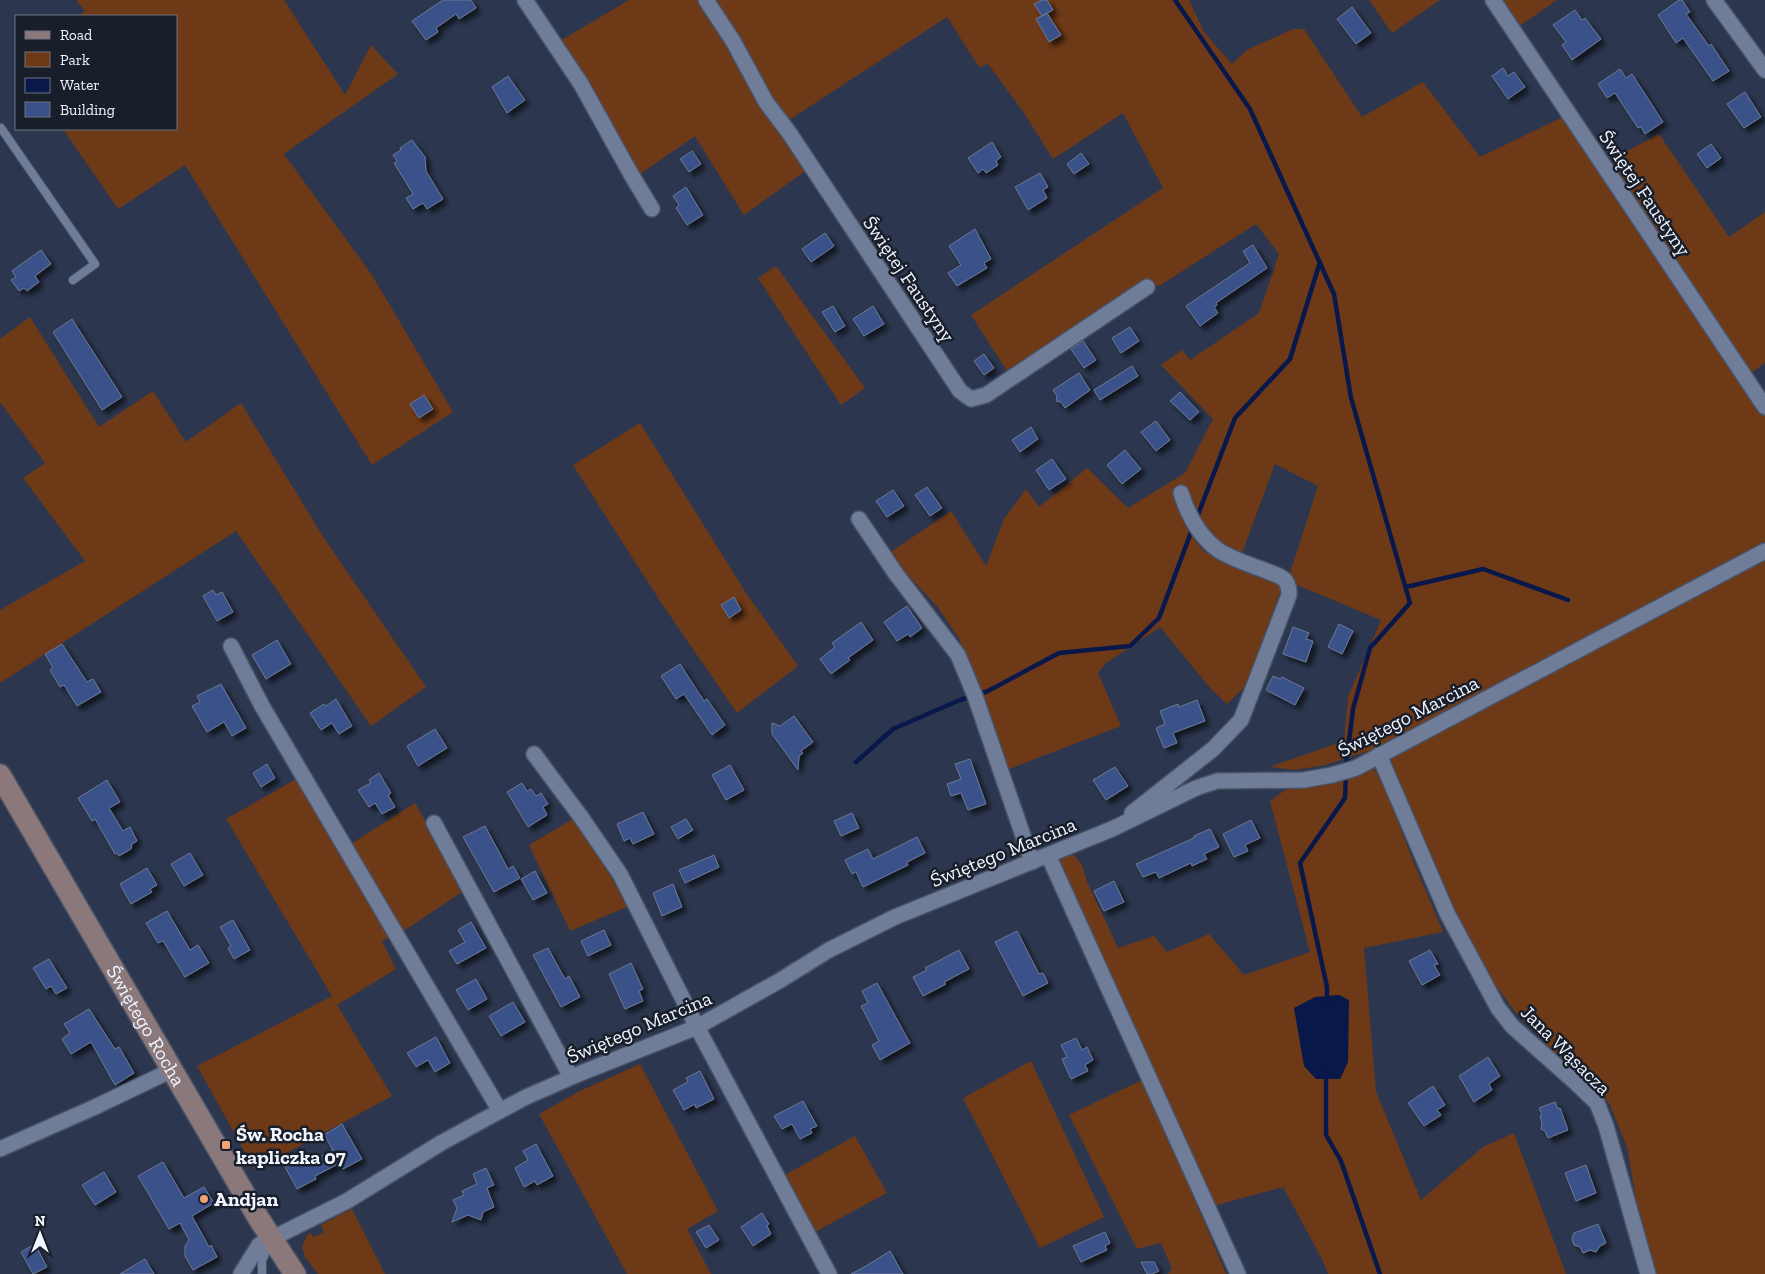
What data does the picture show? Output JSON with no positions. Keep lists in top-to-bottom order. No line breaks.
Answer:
{"streets":{"street":["Świętej Faustyny","Świętego Marcina","Świętego Rocha","Jana Wąsacza"]},"crossings":[["Świętego Marcina","Świętego Rocha"],["Świętego Marcina","Jana Wąsacza"]],"places":{"transit":["Św. Rocha kapliczka 07"],"other":["Andjan"]},"legend":["Road","Park","Water","Building"],"north":"top"}
